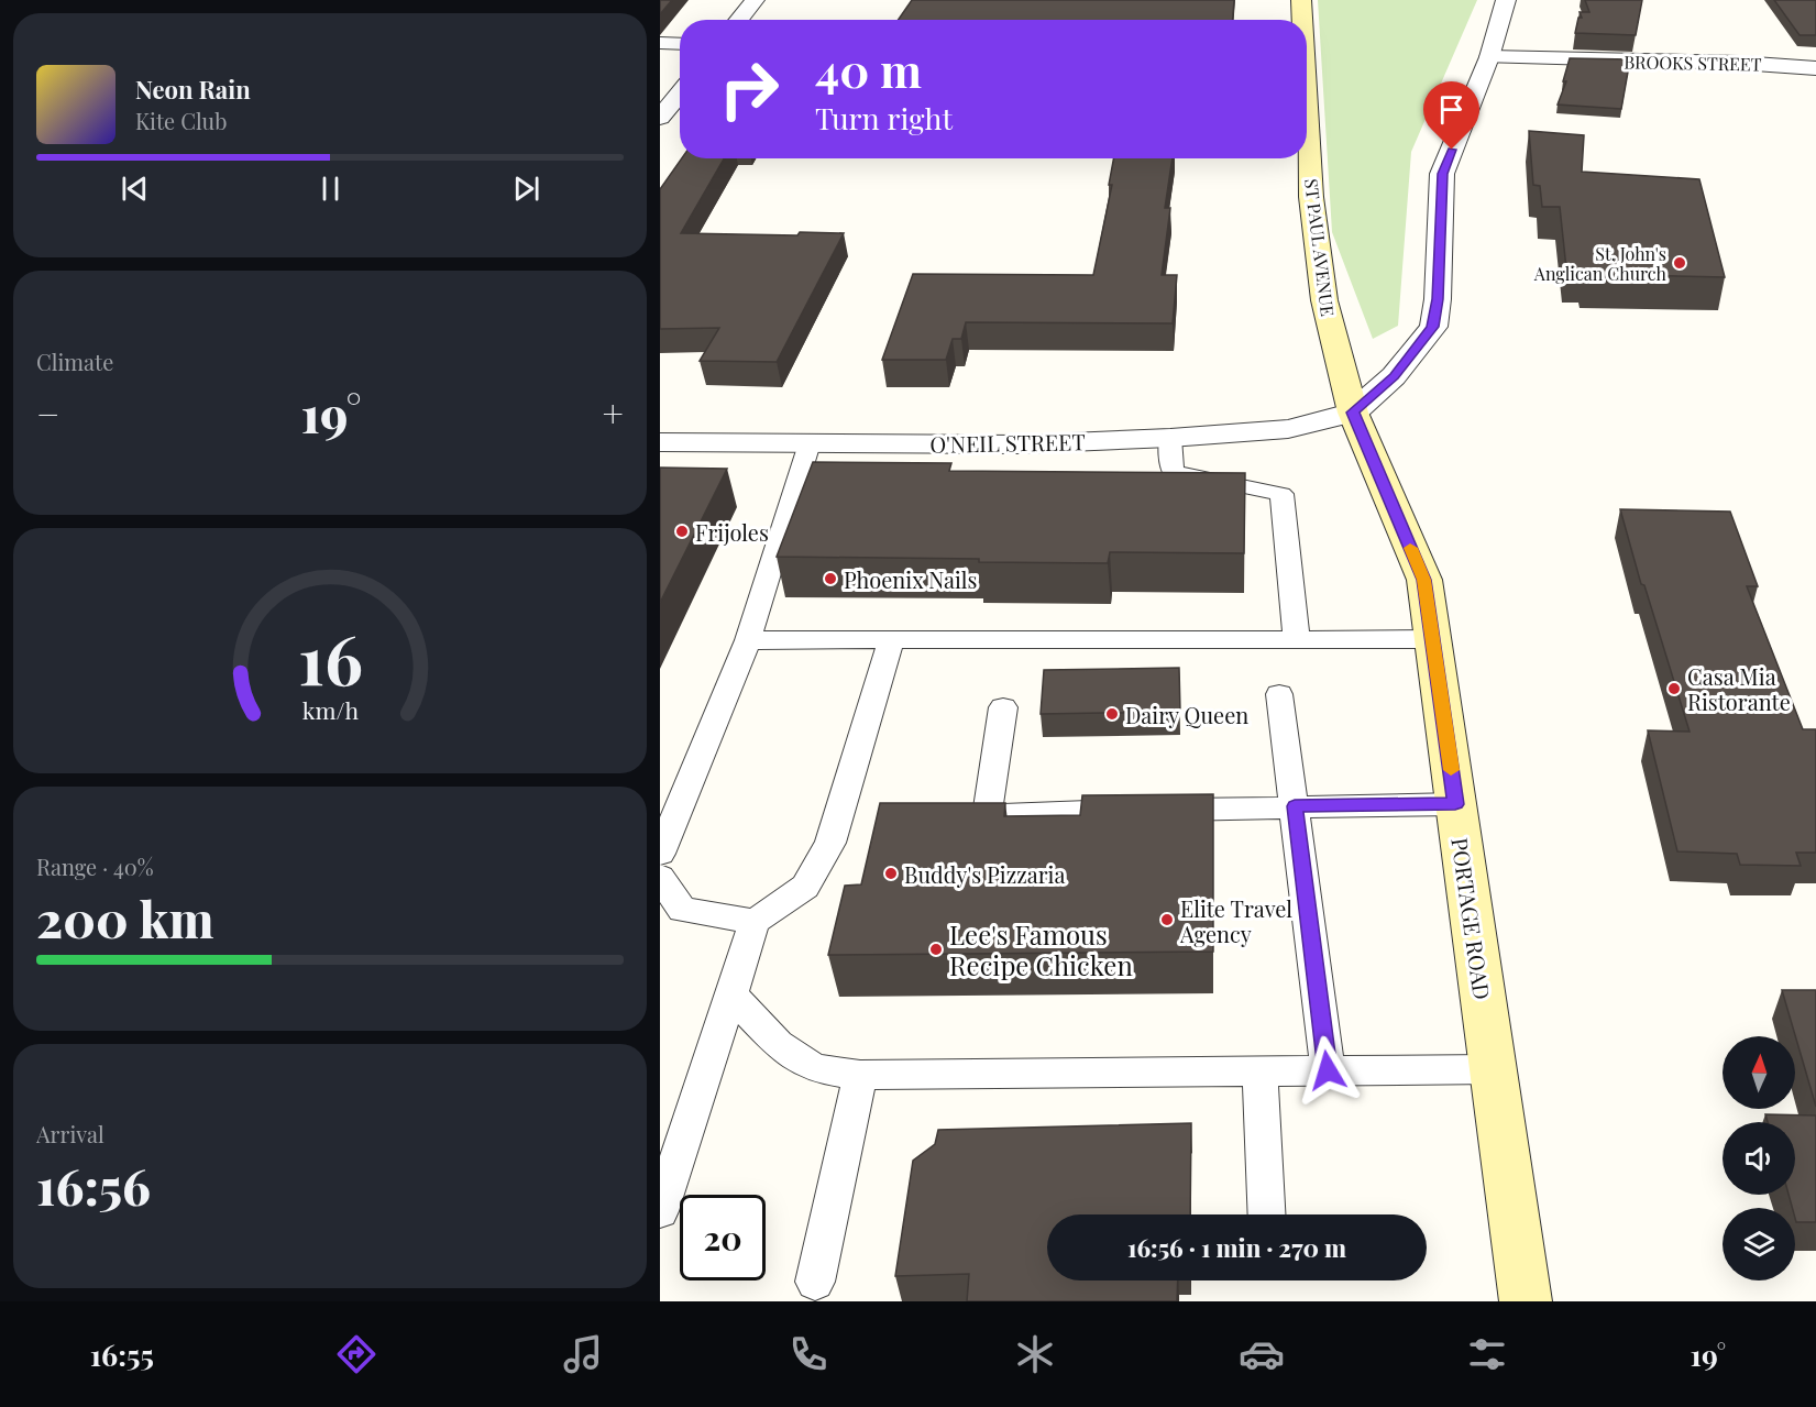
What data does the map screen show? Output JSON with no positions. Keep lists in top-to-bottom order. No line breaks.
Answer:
{"streets":{"main road":["ST PAUL AVENUE","PORTAGE ROAD"],"street":["BROOKS STREET","O'NEIL STREET"]},"crossings":[["ST PAUL AVENUE","O'NEIL STREET"],["ST PAUL AVENUE","PORTAGE ROAD"],["O'NEIL STREET","PORTAGE ROAD"]],"places":["St. John's Anglican Church","Frijoles","Phoenix Nails","Casa Mia Ristorante","Dairy Queen","Buddy's Pizzaria","Elite Travel Agency","Lee's Famous Recipe Chicken"],"north":"top","page":{"turn":["40 m","Turn right"],"song":["Neon Rain","Kite Club"],"tile":["Climate",["Range · 40%","200 km"],["Arrival","16:56"]],"heat":["−","19°","+"],"limit":"20","trip":"16:56 · 1 min · 270 m","tabs":["16:55","19°"],"gauge":["16","km/h"]}}
